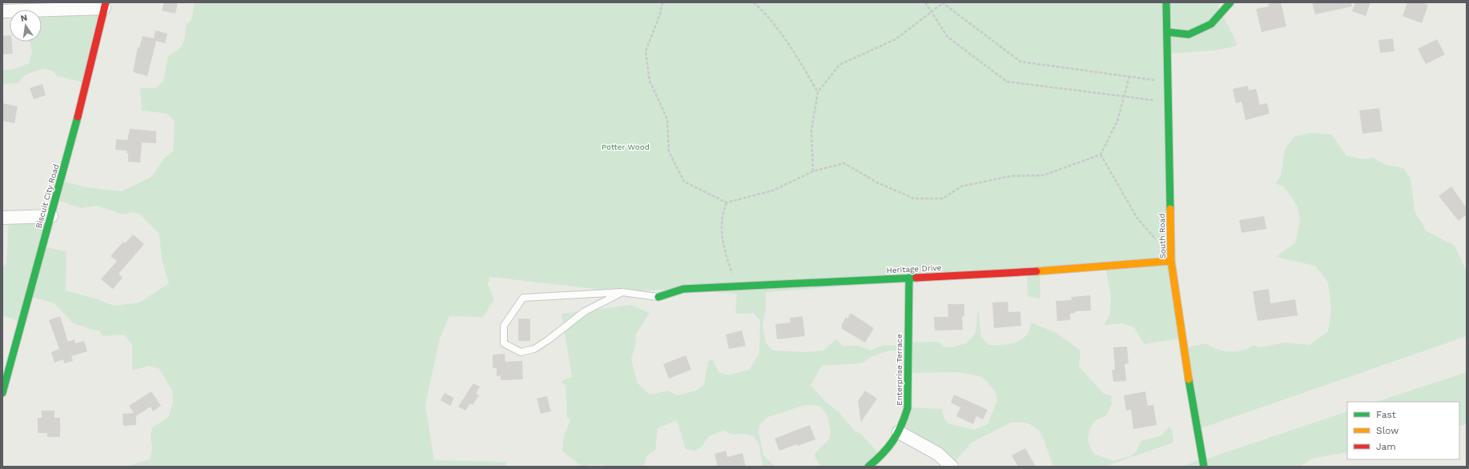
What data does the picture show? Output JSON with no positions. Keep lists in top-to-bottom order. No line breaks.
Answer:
{"streets":{"street":["Biscuit City Road","South Road","Heritage Drive","Enterprise Terrace"]},"crossings":[["South Road","Heritage Drive"],["Heritage Drive","Enterprise Terrace"]],"parks":["Potter Wood"],"legend":["Fast","Slow","Jam"],"north":"top"}
